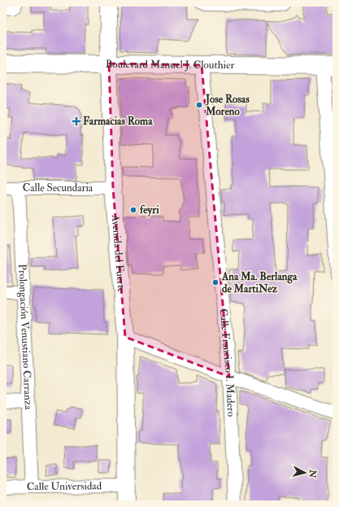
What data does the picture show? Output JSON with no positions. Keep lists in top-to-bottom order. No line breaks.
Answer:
{"streets":{"main road":["Boulevard Manuel J. Clouthier"],"street":["Calle Secundaria","Avenida del Fuerte","Prolongación Venustiano Carranza","Calle Francisco I. Madero","Calle Universidad"]},"crossings":[["Boulevard Manuel J. Clouthier","Avenida del Fuerte"],["Boulevard Manuel J. Clouthier","Calle Francisco I. Madero"],["Calle Secundaria","Avenida del Fuerte"],["Calle Secundaria","Prolongación Venustiano Carranza"],["Avenida del Fuerte","Calle Universidad"],["Prolongación Venustiano Carranza","Calle Universidad"]],"places":{"other":["Jose Rosas Moreno","feyri","Ana Ma. Berlanga de MartiNez"],"health":["Farmacias Roma"]},"north":"right"}
